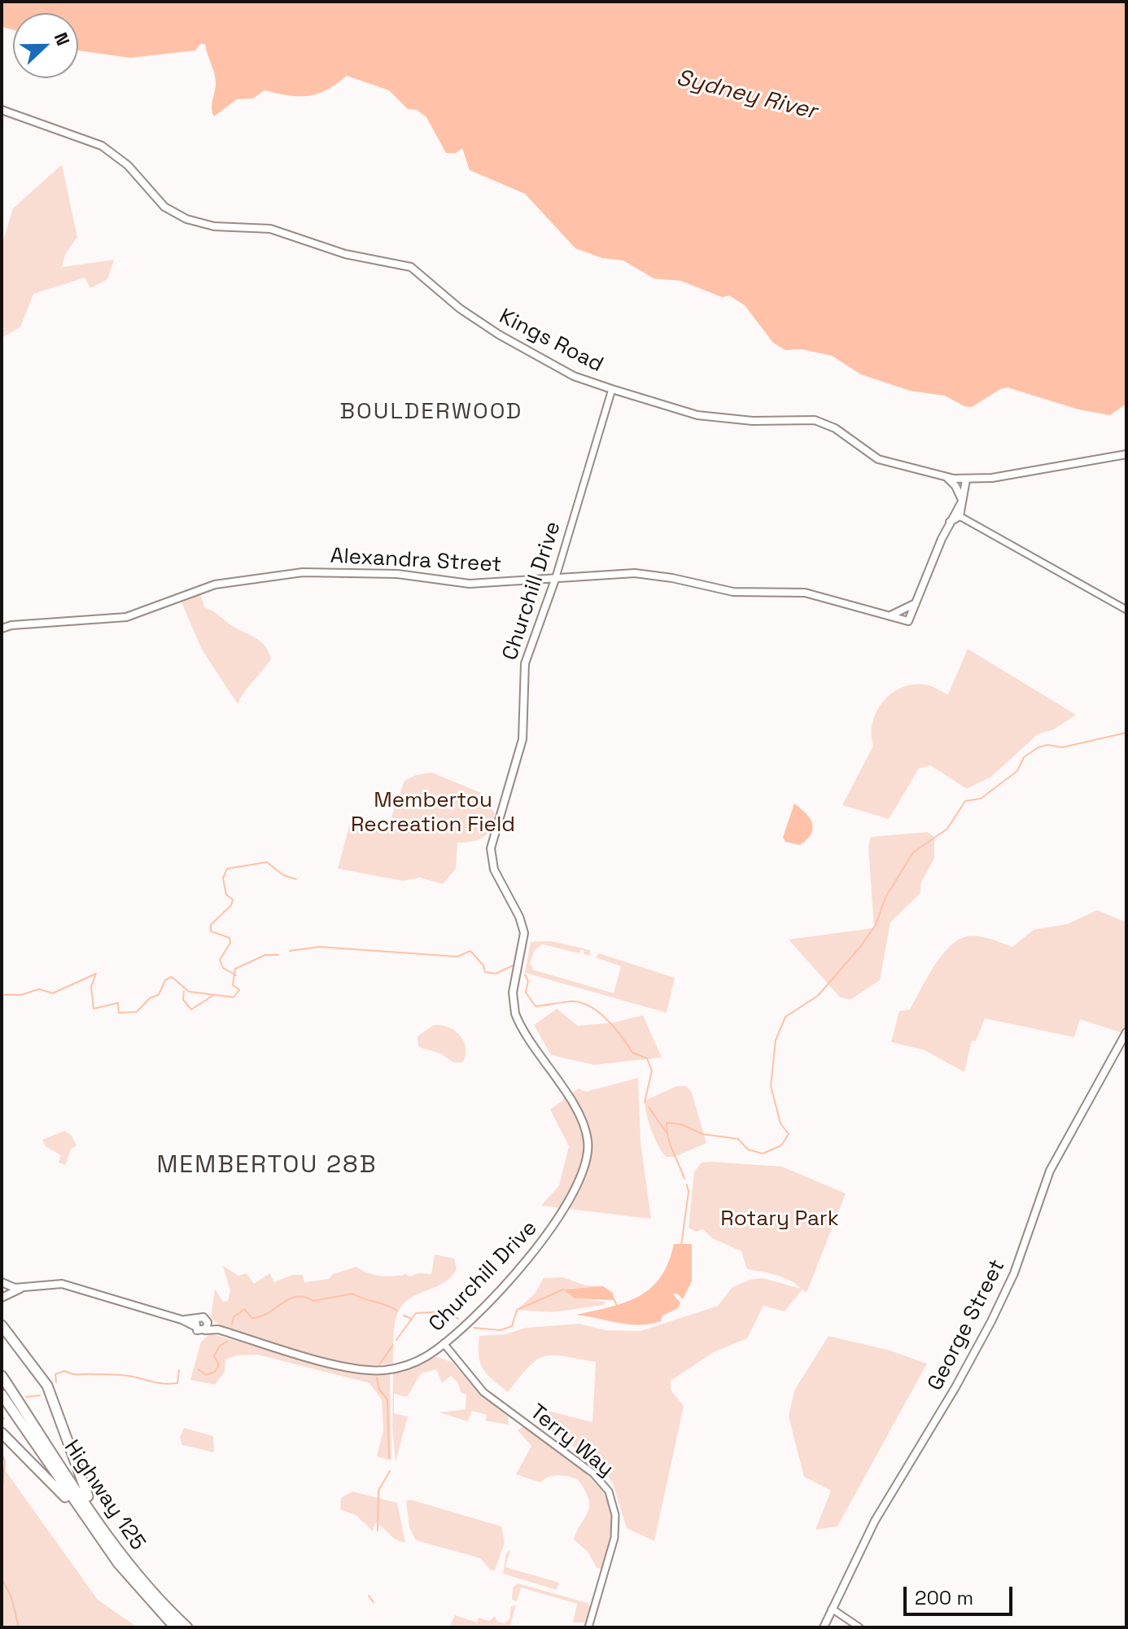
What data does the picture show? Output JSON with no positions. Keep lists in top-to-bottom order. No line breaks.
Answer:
{"streets":{"highway":["Highway 125"],"main road":["Kings Road","Alexandra Street","Churchill Drive","George Street"],"street":["Terry Way"]},"crossings":[["Kings Road","Churchill Drive"],["Alexandra Street","Churchill Drive"],["Churchill Drive","Terry Way"]],"districts":["BOULDERWOOD","MEMBERTOU 28B"],"water":["Sydney River"],"parks":["Membertou Recreation Field","Rotary Park"],"scale_bar":"200 m","north":"right"}
